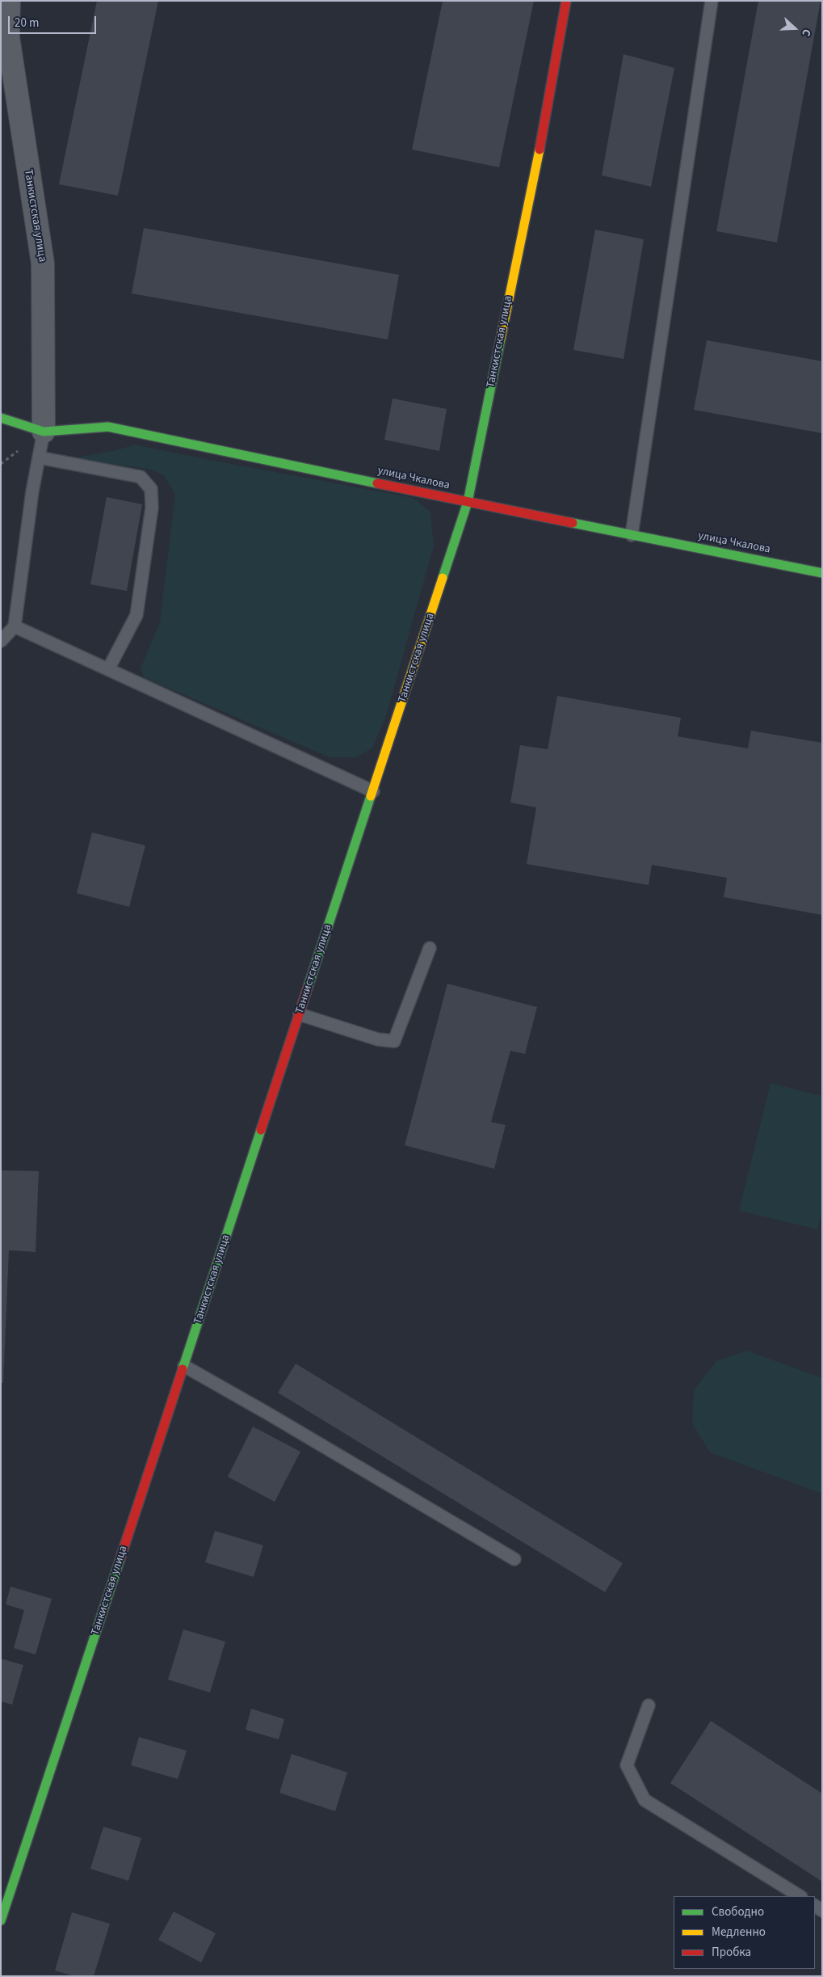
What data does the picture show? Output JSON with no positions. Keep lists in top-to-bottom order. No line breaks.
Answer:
{"streets":{"street":["Танкистская улица","улица Чкалова"]},"crossings":[["Танкистская улица","улица Чкалова"]],"legend":["Свободно","Медленно","Пробка"],"scale_bar":"20 m","north":"right"}
